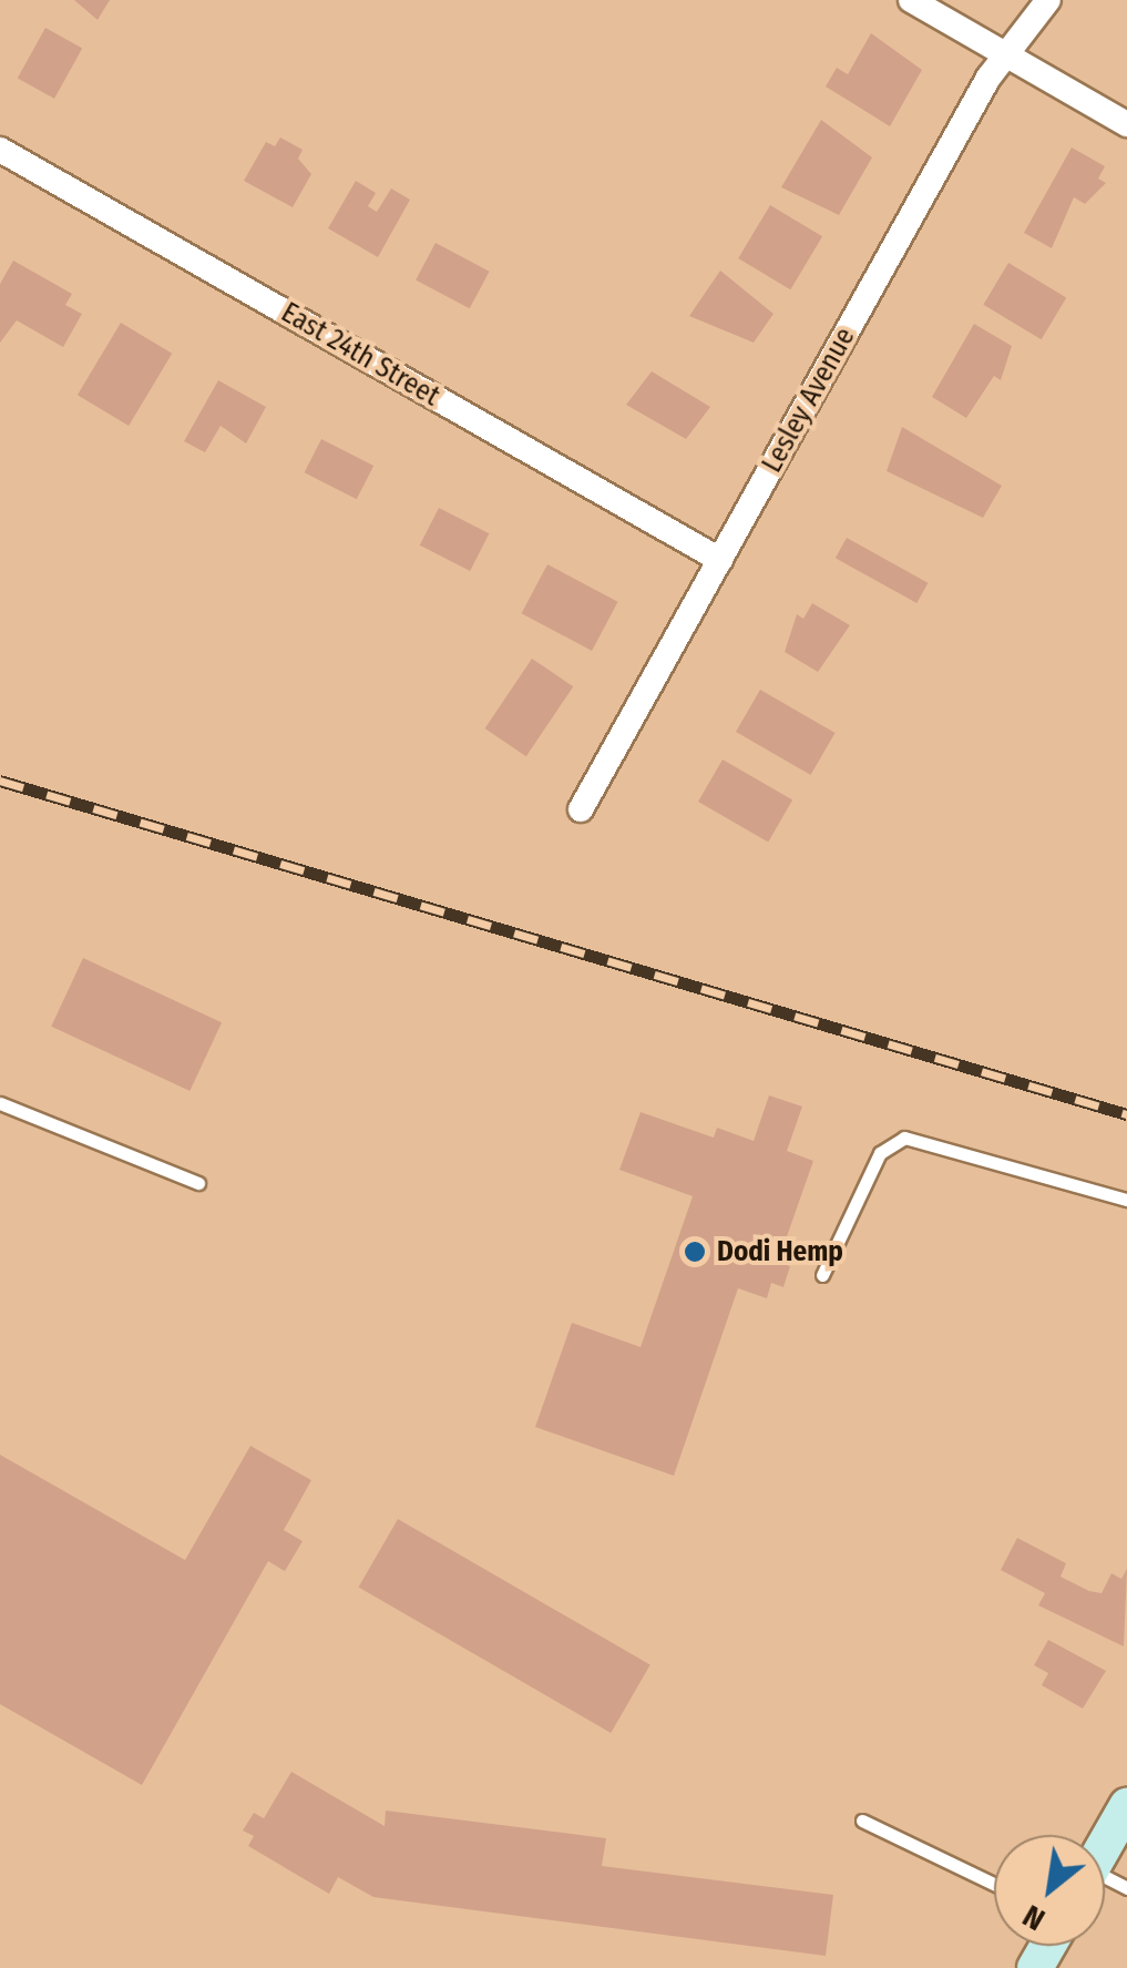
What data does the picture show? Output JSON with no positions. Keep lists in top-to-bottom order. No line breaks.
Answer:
{"streets":{"street":["East 24th Street","Lesley Avenue"]},"crossings":[["East 24th Street","Lesley Avenue"]],"places":["Dodi Hemp"],"north":"bottom left"}
